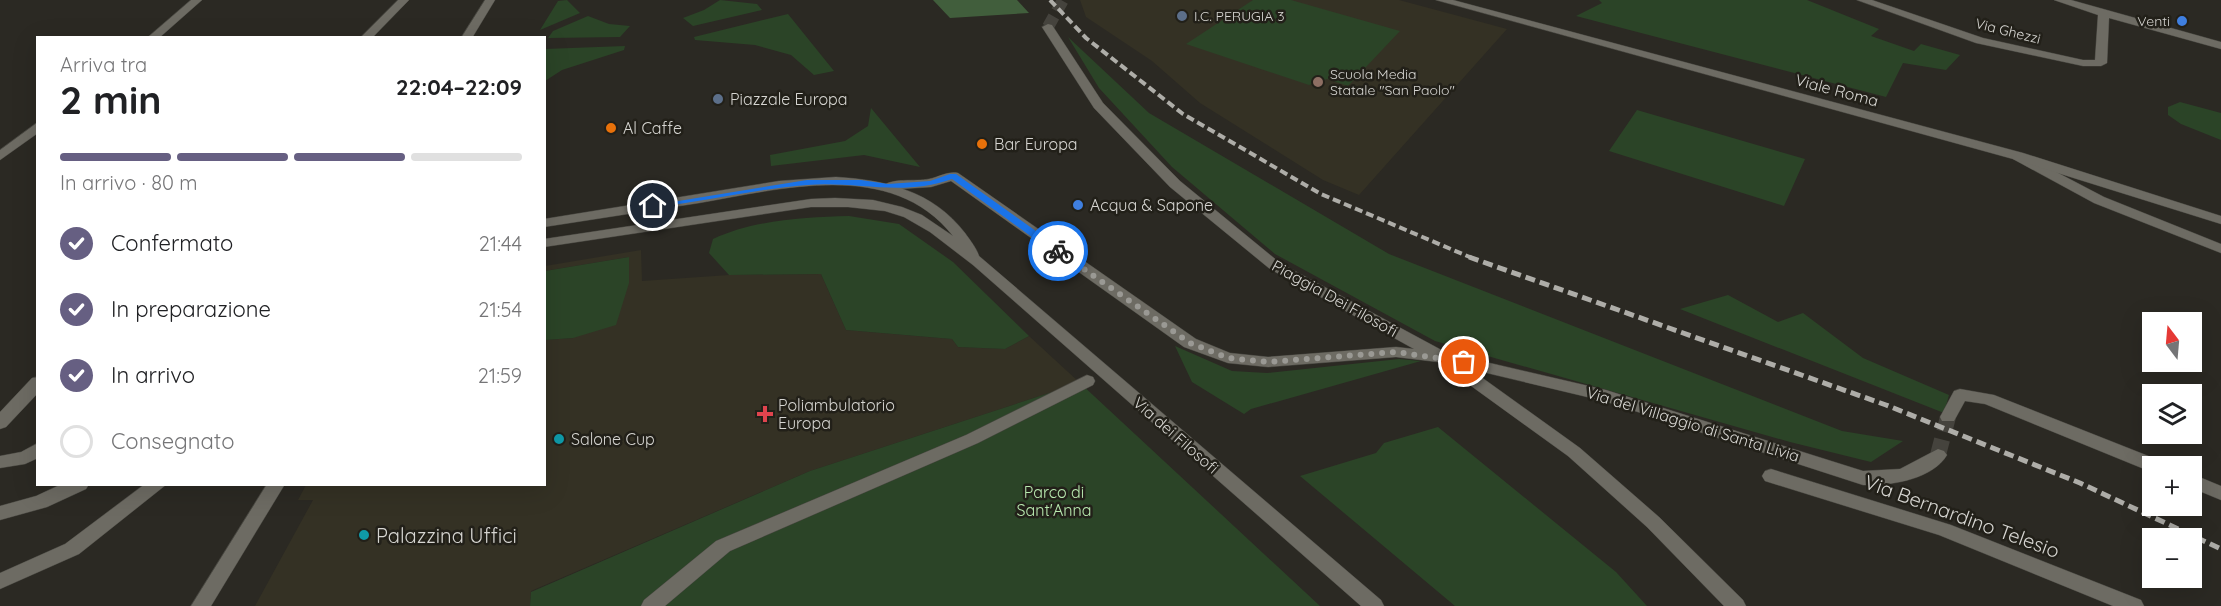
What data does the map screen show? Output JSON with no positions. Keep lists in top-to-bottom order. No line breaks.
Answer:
{"streets":{"street":["Via Ghezzi","Viale Roma","Piaggia Dei Filosofi","Via del Villaggio di Santa Livia","Via dei Filosofi","Via Bernardino Telesio"]},"crossings":[["Piaggia Dei Filosofi","Via del Villaggio di Santa Livia"]],"parks":["Parco di Sant'Anna"],"places":{"other":["I.C. PERUGIA 3","Venti","Scuola Media Statale \"San Paolo\"","Piazzale Europa","Al Caffe","Bar Europa","Acqua & Sapone","Salone Cup","Palazzina Uffici"],"health":["Poliambulatorio Europa"]},"north":"top","page":{"heading":["2 min","Arriva tra","22:04–22:09"],"bar":"In arrivo · 80 m","list":[["Confermato","21:44"],["In preparazione","21:54"],["In arrivo","21:59"],"Consegnato"],"map_buttons":["+","−"]}}
